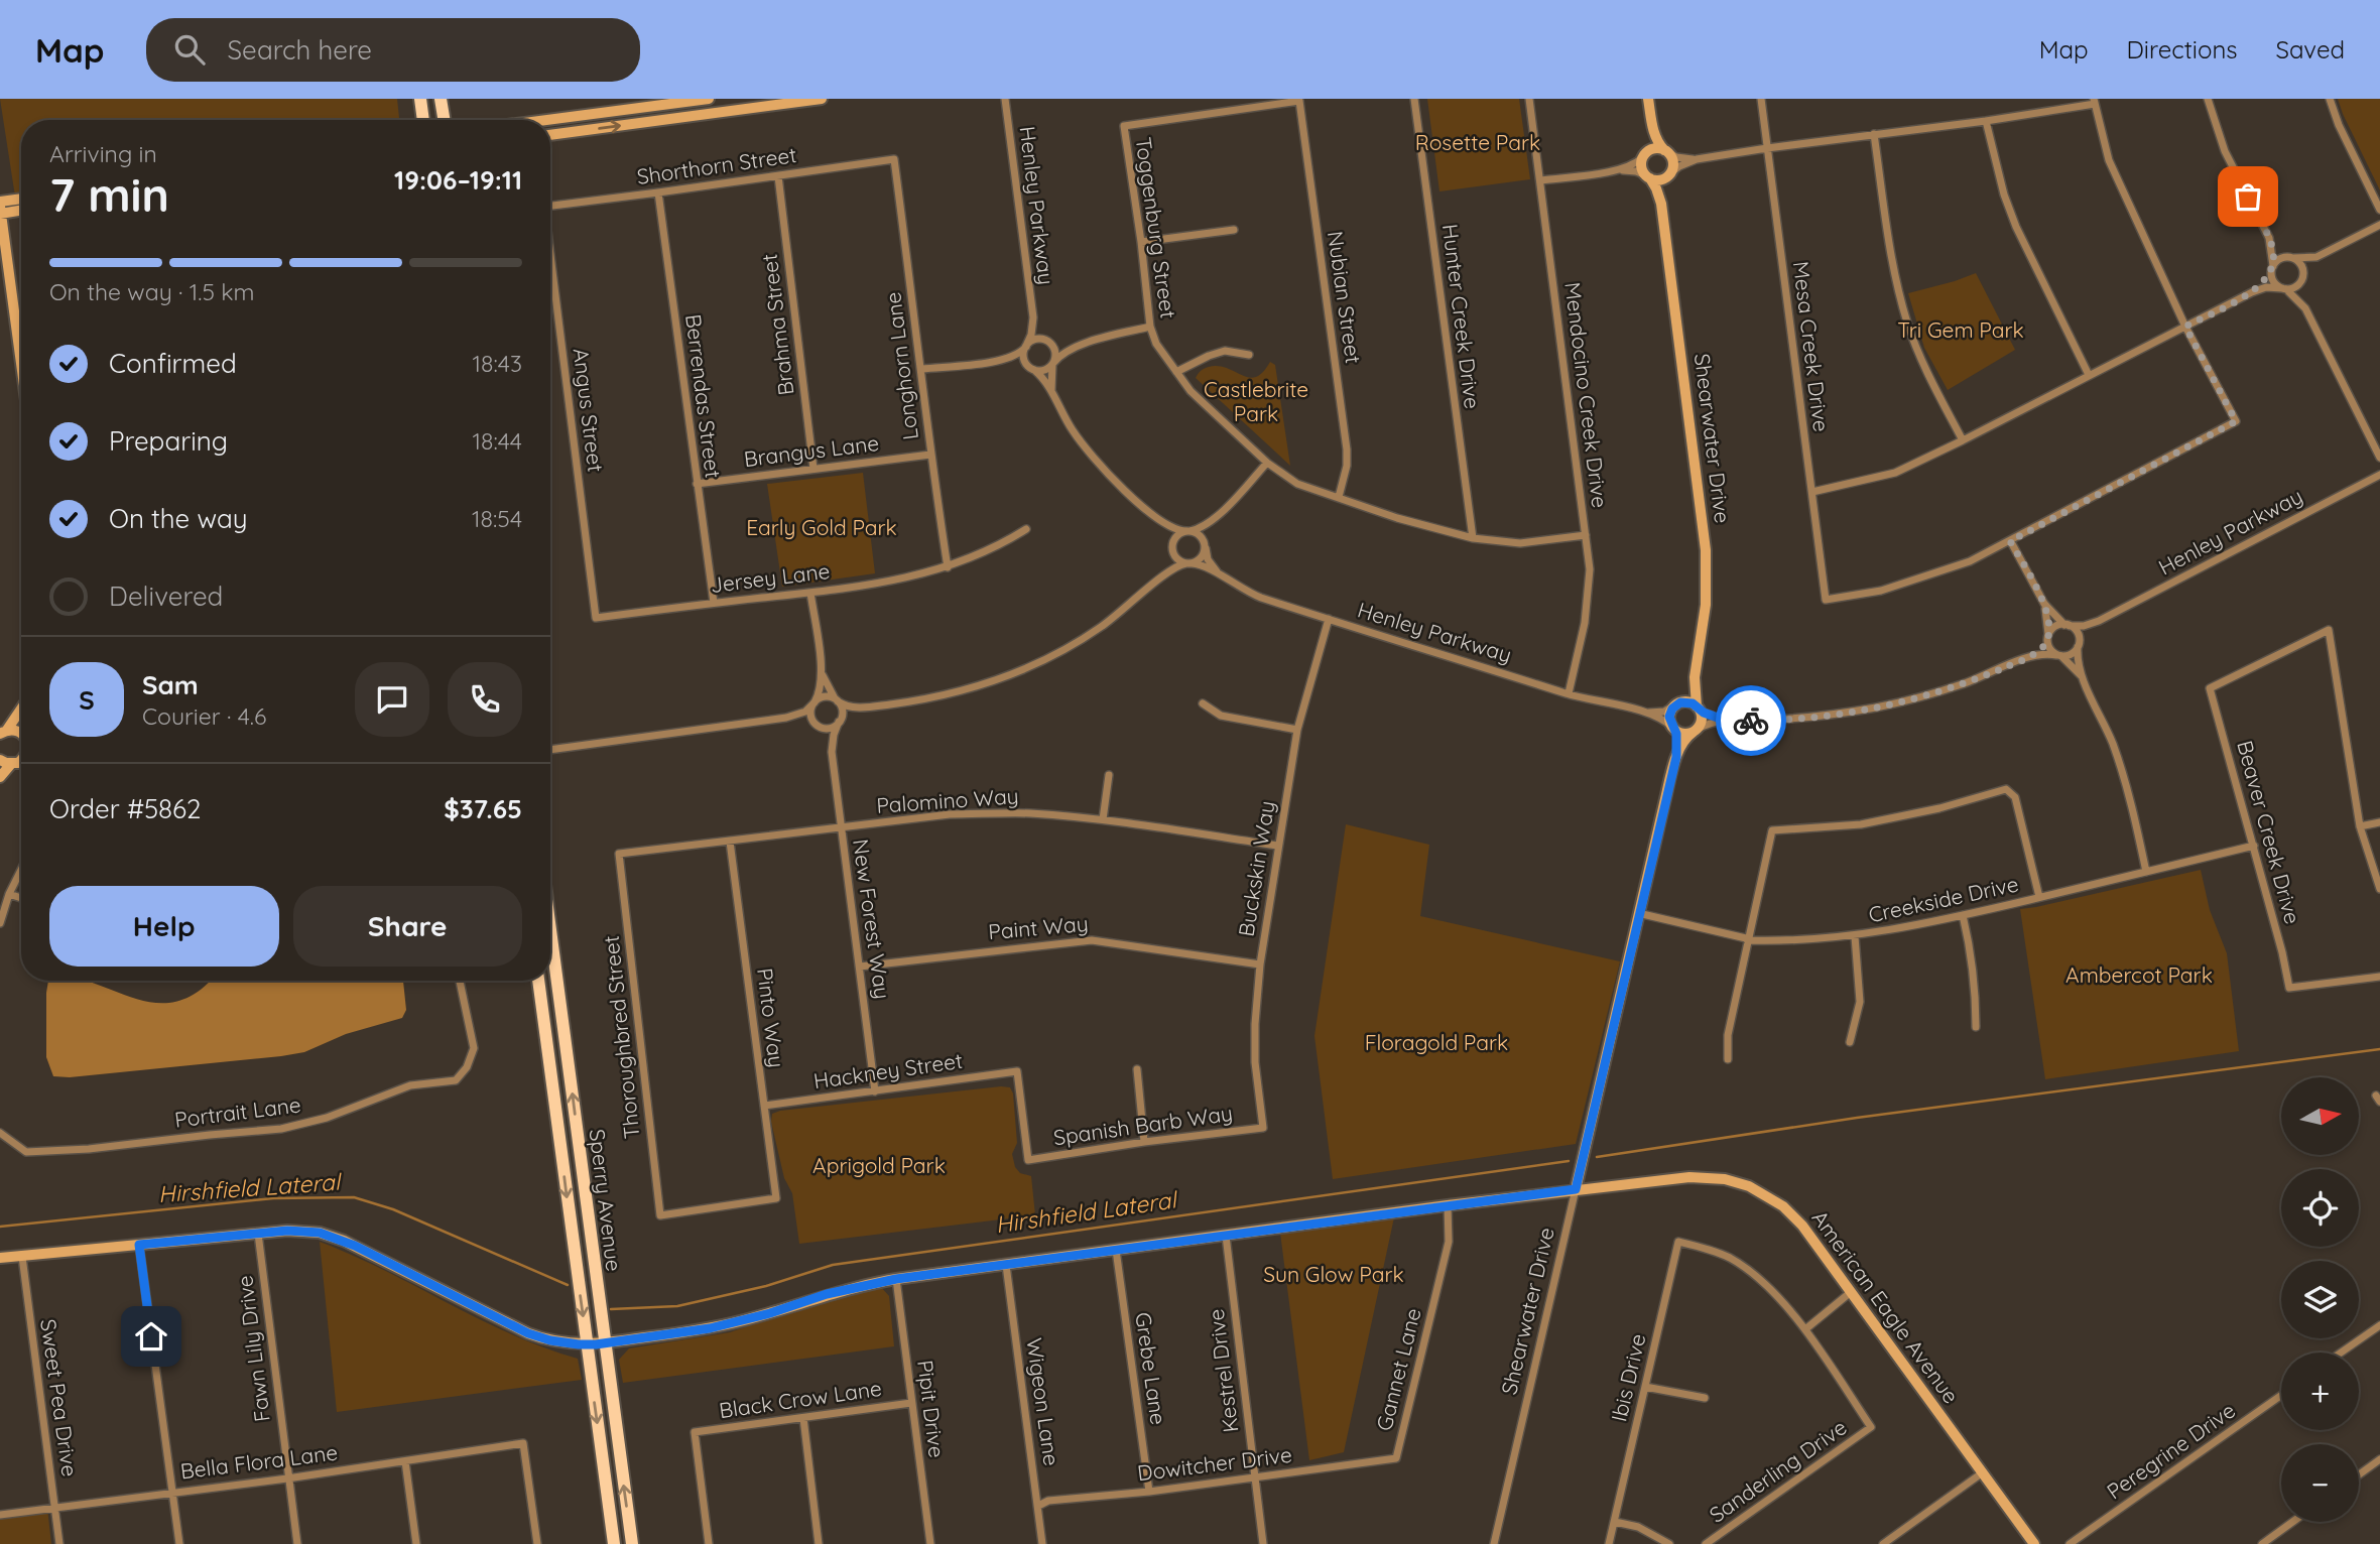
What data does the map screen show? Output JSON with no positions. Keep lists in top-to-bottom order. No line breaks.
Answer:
{"streets":{"main road":["Sperry Avenue"],"street":["Shorthorn Street","Henley Parkway","Toggenburg Street","Nubian Street","Hunter Creek Drive","Brahma Street","Mesa Creek Drive","Longhorn Lane","Mendocino Creek Drive","Berrendas Street","Angus Street","Shearwater Drive","Brangus Lane","Jersey Lane","Palomino Way","Beaver Creek Drive","Buckskin Way","Creekside Drive","New Forest Way","Paint Way","Pinto Way","Thoroughbred Street","Hackney Street","Portrait Lane","Spanish Barb Way","American Eagle Avenue","Fawn Lily Drive","Grebe Lane","Gannet Lane","Kestrel Drive","Ibis Drive","Sweet Pea Drive","Black Crow Lane","Wigeon Lane","Pipit Drive","Peregrine Drive","Bella Flora Lane","Dowitcher Drive","Sanderling Drive"]},"crossings":[["Shorthorn Street","Brahma Street"],["Shorthorn Street","Longhorn Lane"],["Shorthorn Street","Berrendas Street"],["Henley Parkway","Mendocino Creek Drive"],["Henley Parkway","Shearwater Drive"],["Henley Parkway","Buckskin Way"],["Toggenburg Street","Nubian Street"],["Toggenburg Street","Hunter Creek Drive"],["Toggenburg Street","Mendocino Creek Drive"],["Brahma Street","Brangus Lane"],["Longhorn Lane","Brangus Lane"],["Longhorn Lane","Jersey Lane"],["Berrendas Street","Brangus Lane"],["Berrendas Street","Jersey Lane"],["Angus Street","Jersey Lane"],["Shearwater Drive","Creekside Drive"],["Shearwater Drive","American Eagle Avenue"],["Palomino Way","Buckskin Way"],["Palomino Way","New Forest Way"],["Palomino Way","Pinto Way"],["Palomino Way","Thoroughbred Street"],["Beaver Creek Drive","Creekside Drive"],["Buckskin Way","Paint Way"],["Buckskin Way","Spanish Barb Way"],["New Forest Way","Paint Way"],["New Forest Way","Hackney Street"],["Pinto Way","Thoroughbred Street"],["Pinto Way","Hackney Street"],["Hackney Street","Spanish Barb Way"],["Sperry Avenue","American Eagle Avenue"],["American Eagle Avenue","Fawn Lily Drive"],["American Eagle Avenue","Grebe Lane"],["American Eagle Avenue","Gannet Lane"],["American Eagle Avenue","Kestrel Drive"],["American Eagle Avenue","Sweet Pea Drive"],["American Eagle Avenue","Wigeon Lane"],["American Eagle Avenue","Pipit Drive"],["Fawn Lily Drive","Bella Flora Lane"],["Grebe Lane","Dowitcher Drive"],["Gannet Lane","Dowitcher Drive"],["Kestrel Drive","Dowitcher Drive"],["Ibis Drive","Sanderling Drive"],["Sweet Pea Drive","Bella Flora Lane"],["Black Crow Lane","Pipit Drive"],["Wigeon Lane","Dowitcher Drive"]],"water":["Hirshfield Lateral"],"parks":["Rosette Park","Tri Gem Park","Castlebrite Park","Early Gold Park","Ambercot Park","Floragold Park","Aprigold Park","Sun Glow Park"],"north":"right","page":{"header":"Map","search":"Search here","nav":["Map","Directions","Saved"],"heading":["7 min","Arriving in","19:06–19:11"],"panel":["Sam","Courier · 4.6","Order #5862","$37.65"],"bar":"On the way · 1.5 km","list":[["Confirmed","18:43"],["Preparing","18:44"],["On the way","18:54"],"Delivered"],"round":"S","buttons":["Help","Share"],"map_buttons":["+","−"]}}
